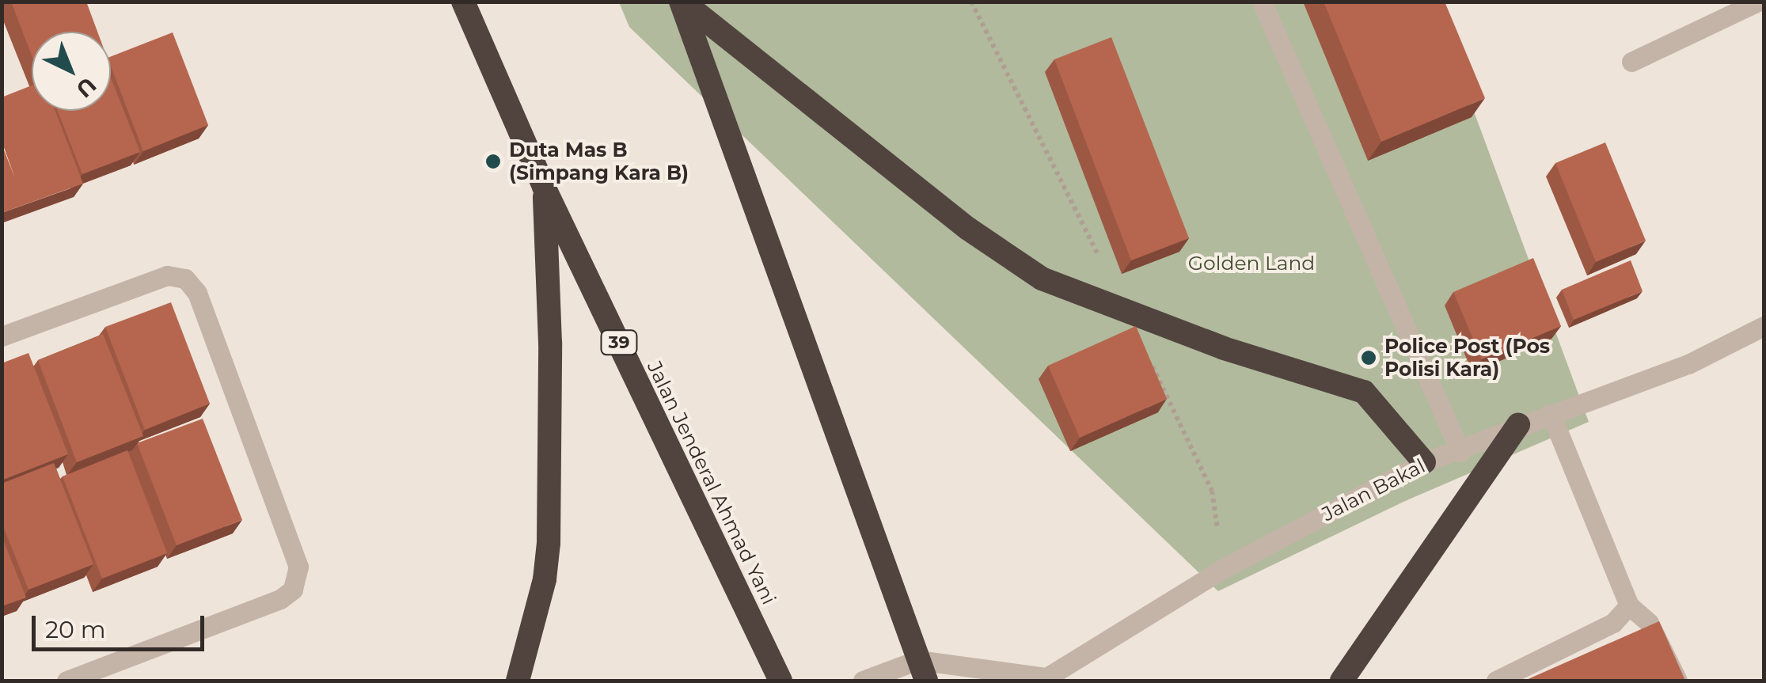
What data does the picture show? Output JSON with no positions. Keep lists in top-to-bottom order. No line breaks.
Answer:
{"streets":{"highway":["39","Jalan Jenderal Ahmad Yani"],"street":["Jalan Bakal"]},"parks":["Golden Land"],"places":["Duta Mas B (Simpang Kara B)","Police Post (Pos Polisi Kara)"],"scale_bar":"20 m","north":"bottom right"}
